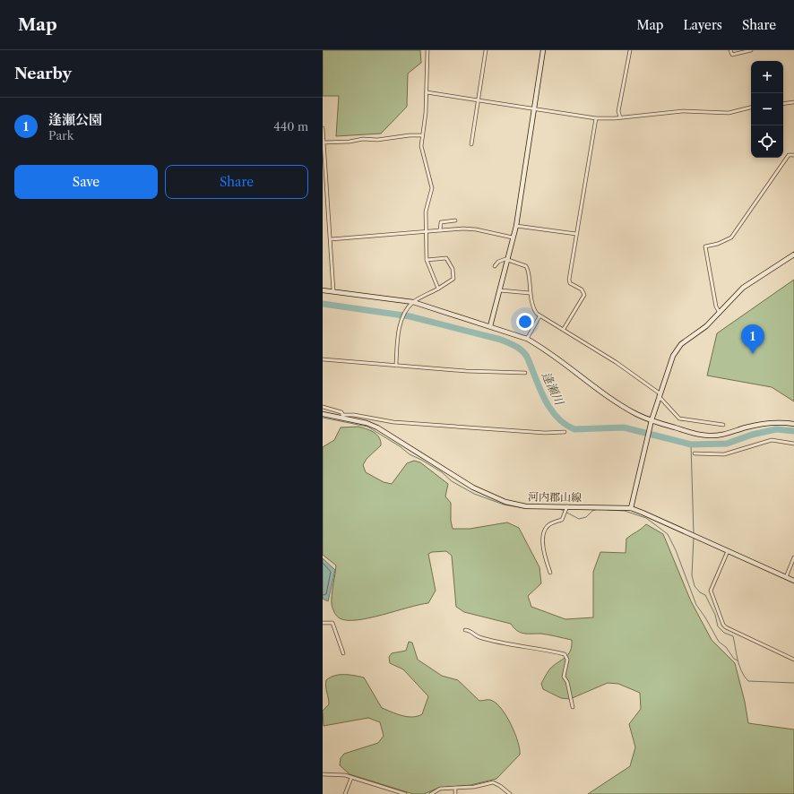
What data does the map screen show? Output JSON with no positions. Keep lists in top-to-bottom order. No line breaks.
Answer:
{"streets":{"street":["河内郡山線"]},"water":["逢瀬川"],"page":{"header":"Map","nav":["Map","Layers","Share"],"heading":"Nearby","map_buttons":["+","−"],"list":[{"mark":"1","name":"逢瀬公園","note":"Park","value":"440 m"}],"buttons":["Save","Share"],"pins":"1"}}
